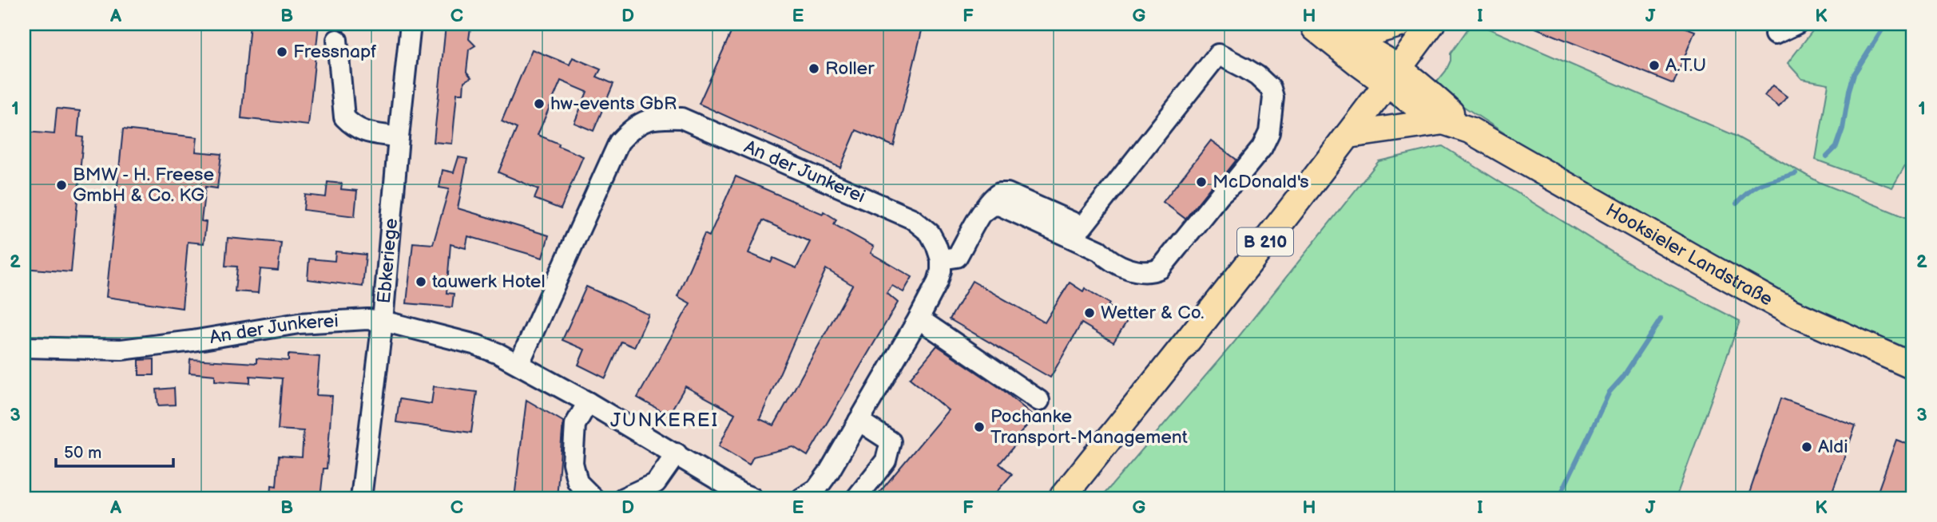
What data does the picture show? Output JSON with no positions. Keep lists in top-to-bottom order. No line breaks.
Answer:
{"streets":{"main road":["B 210","Hooksieler Landstraße"],"street":["An der Junkerei","Ebkeriege"]},"crossings":[["An der Junkerei","Ebkeriege"],["B 210","Hooksieler Landstraße"]],"districts":["JUNKEREI"],"places":["Fressnapf","A.T.U","Roller","hw-events GbR","McDonald's","BMW - H. Freese GmbH & Co. KG","tauwerk Hotel","Wetter & Co.","Pochanke Transport-Management","Aldi"],"scale_bar":"50 m","grid":{"columns":["A","B","C","D","E","F","G","H","I","J","K"],"rows":["1","2","3"]}}
